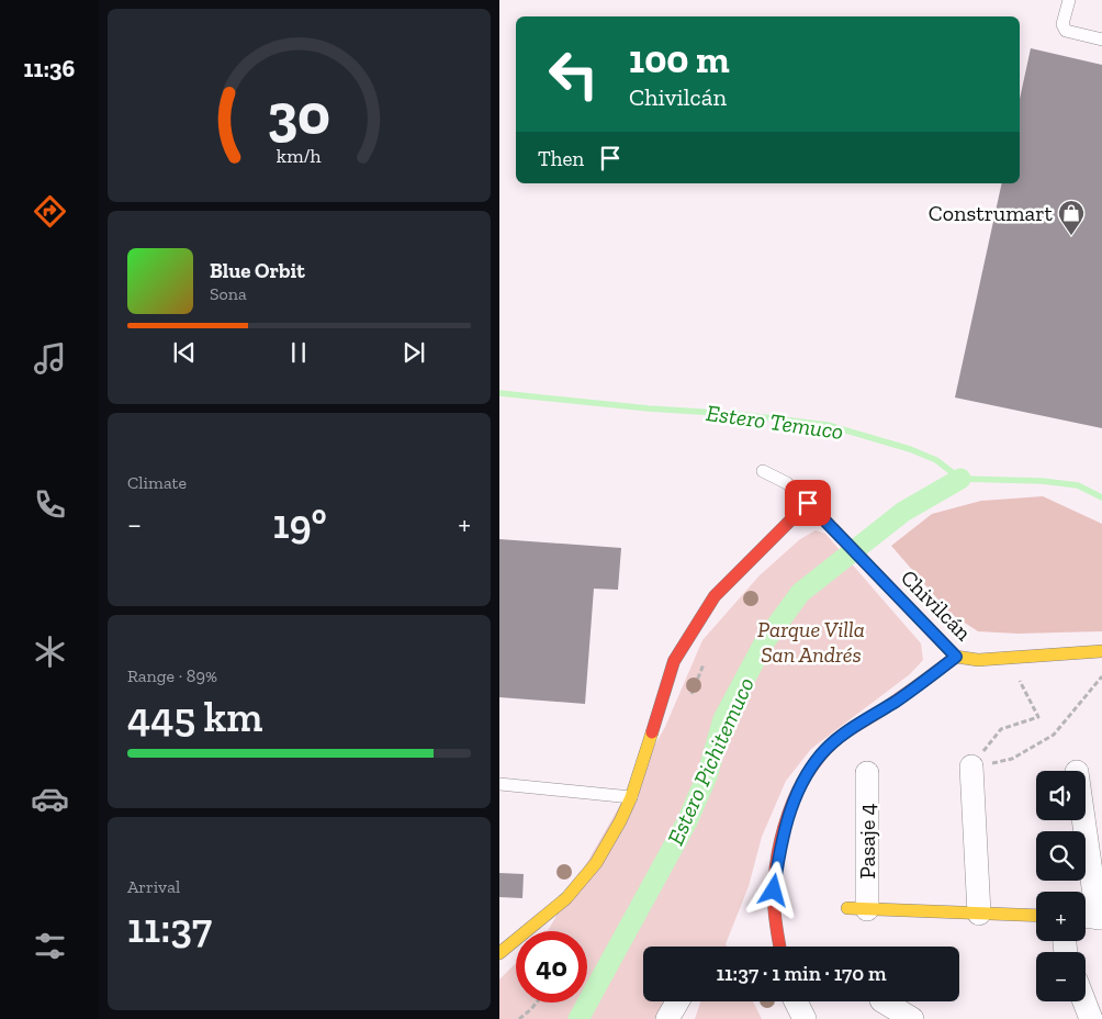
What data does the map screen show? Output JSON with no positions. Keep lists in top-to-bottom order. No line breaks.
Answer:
{"streets":{"street":["Chivilcán","Pasaje 4"]},"water":["Estero Temuco","Estero Pichitemuco"],"parks":["Parque Villa San Andrés"],"places":{"shop":["Construmart"]},"page":{"tabs":"11:36","turn":["100 m","Chivilcán"],"then":"Then","song":["Blue Orbit","Sona"],"tile":["Climate",["Range · 89%","445 km"],["Arrival","11:37"]],"heat":["−","19°","+"],"map_buttons":["+","−"],"limit":"40","trip":"11:37 · 1 min · 170 m","gauge":["30","km/h"]}}
